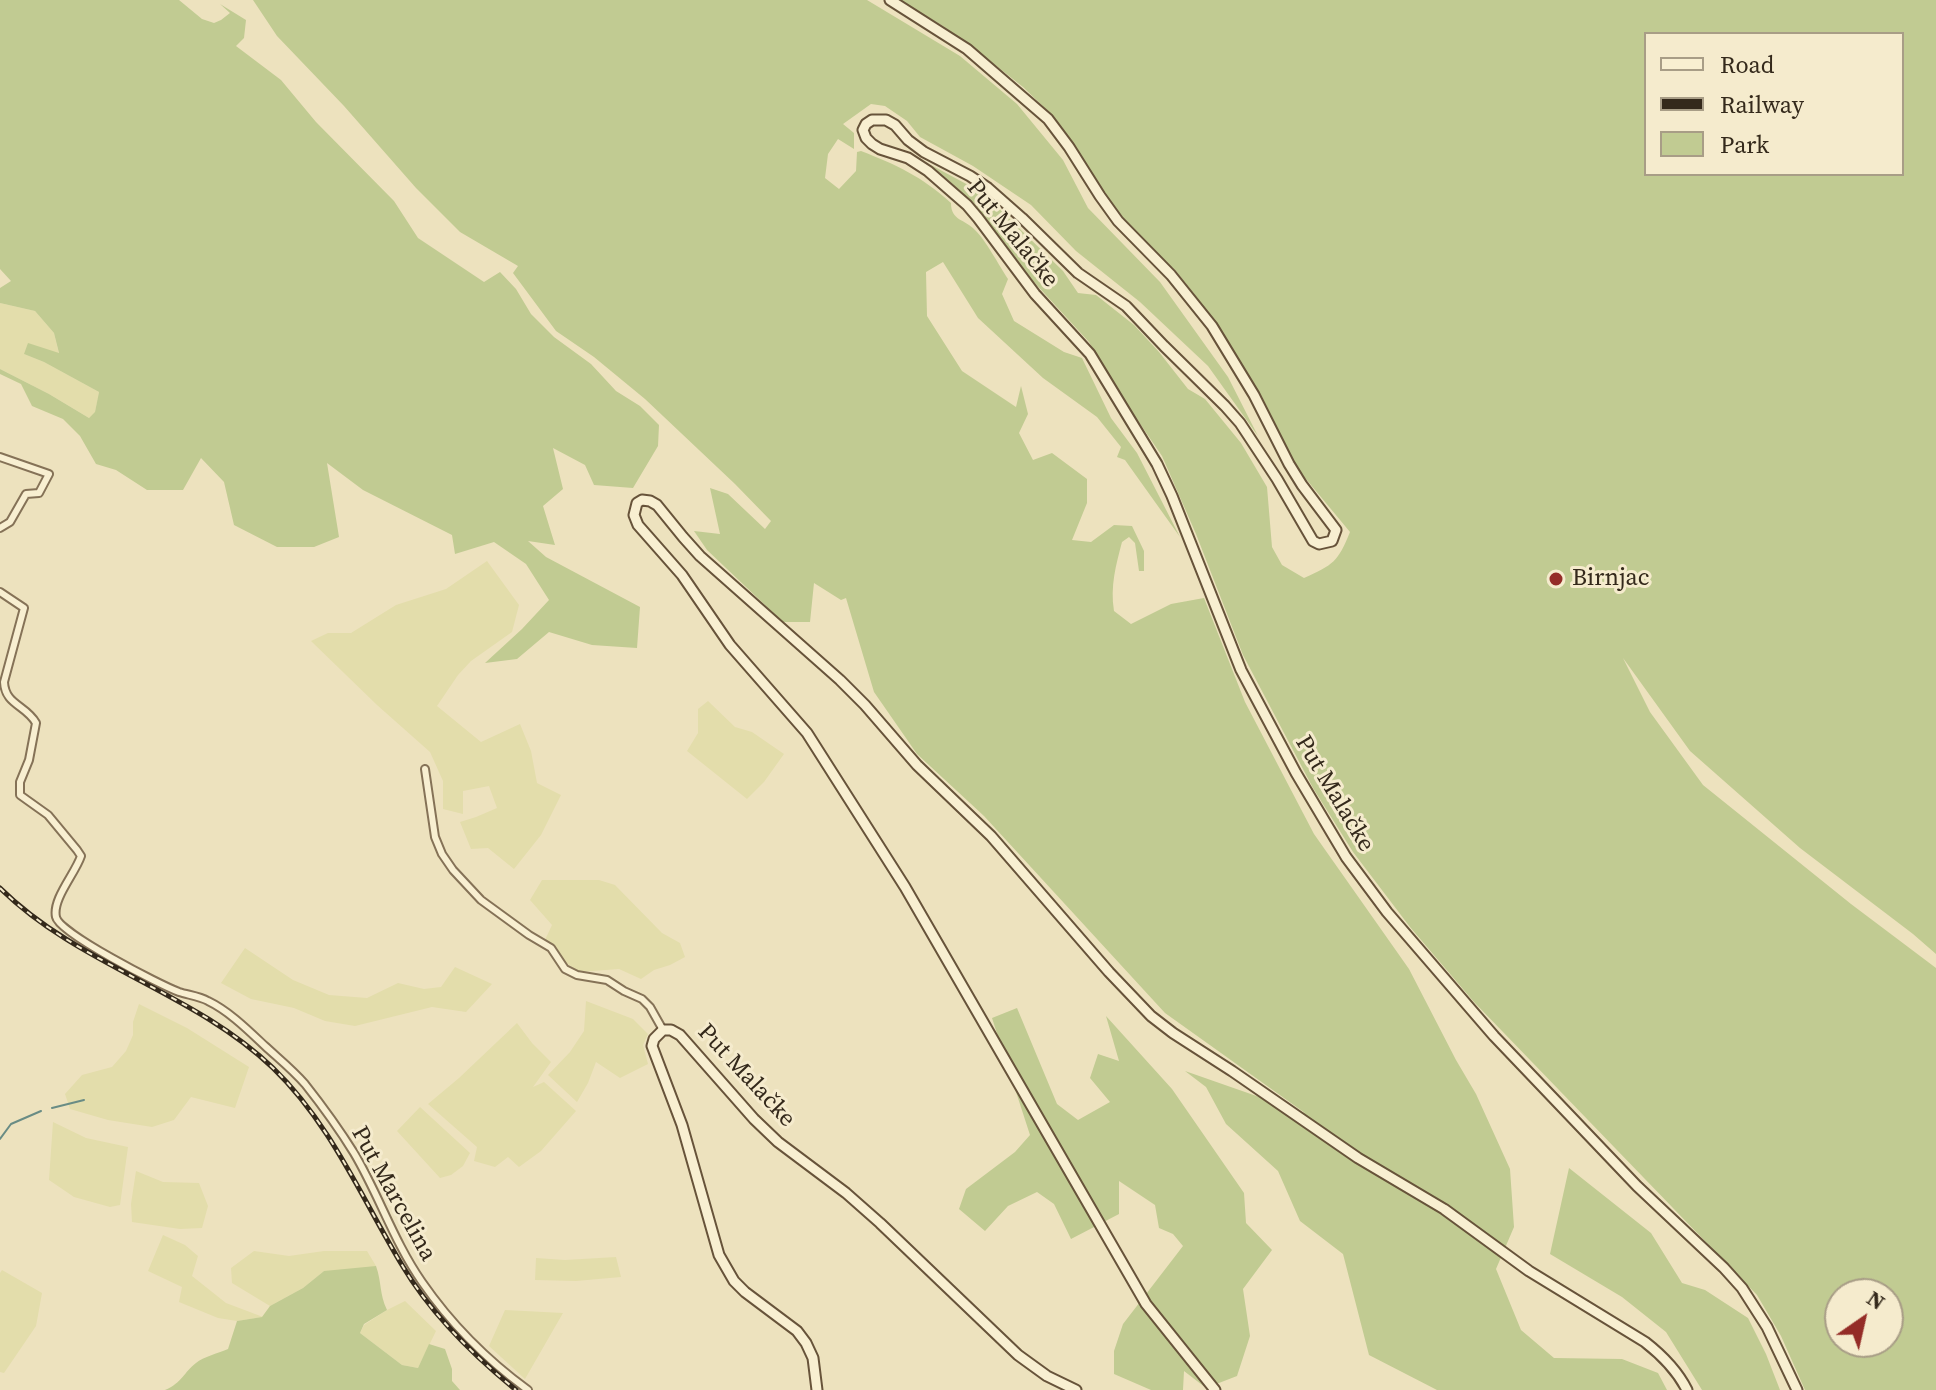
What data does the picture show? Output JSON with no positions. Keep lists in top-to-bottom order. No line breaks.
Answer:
{"streets":{"main road":["Put Malačke"],"street":["Put Marcelina"]},"places":["Birnjac"],"legend":["Road","Railway","Park"],"north":"top right"}
